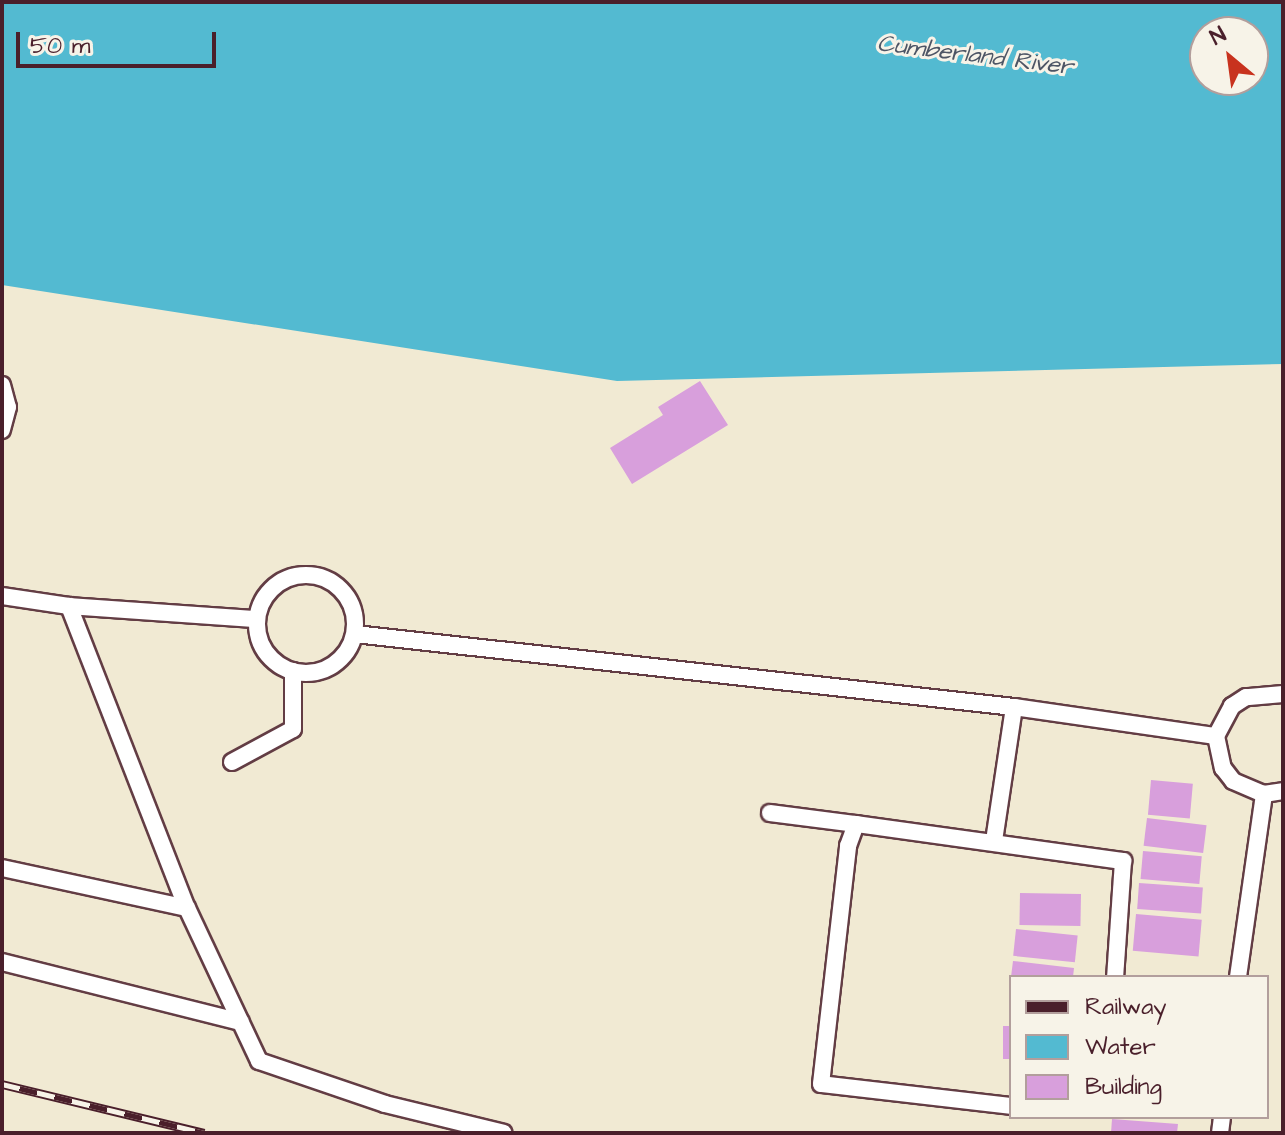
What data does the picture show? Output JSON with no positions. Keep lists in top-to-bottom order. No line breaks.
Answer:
{"water":["Cumberland River"],"legend":["Railway","Water","Building"],"scale_bar":"50 m","north":"top left"}
